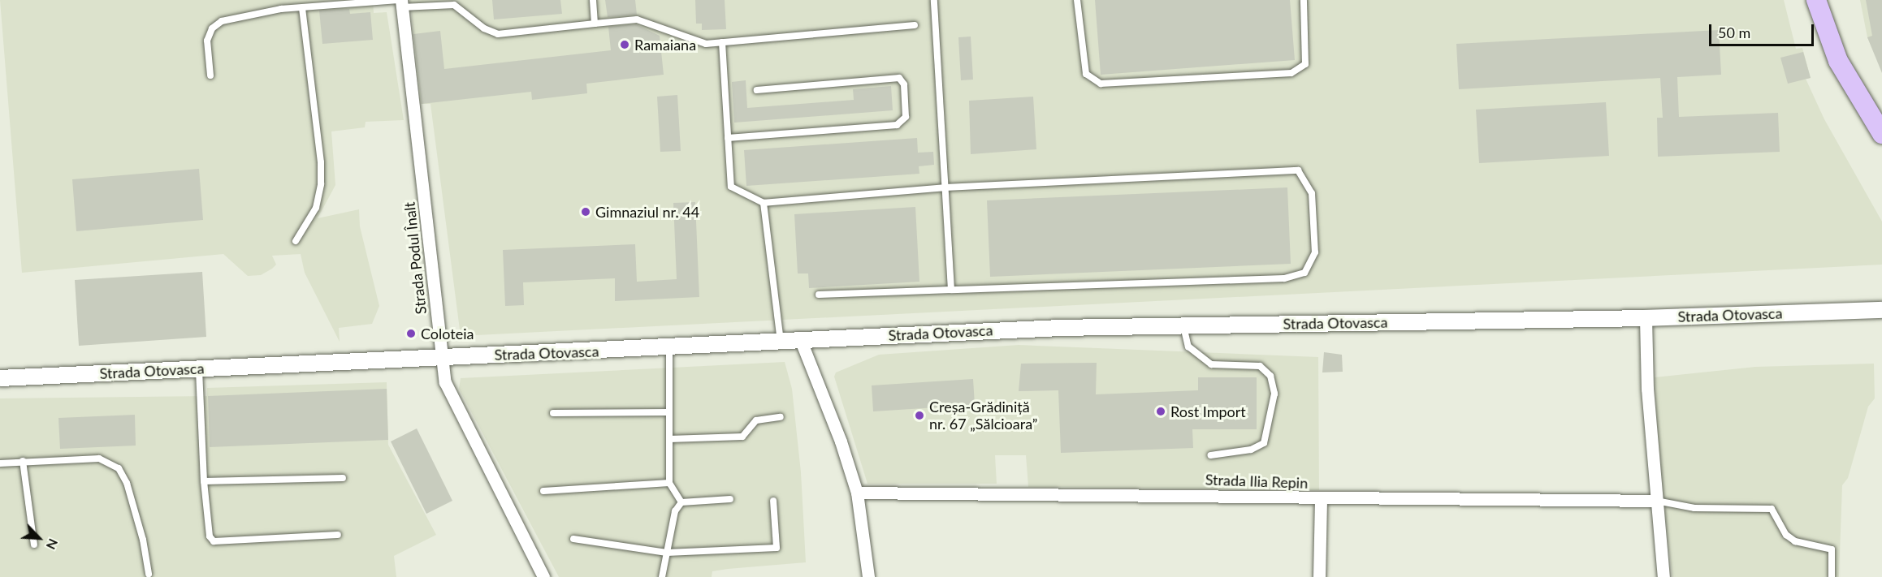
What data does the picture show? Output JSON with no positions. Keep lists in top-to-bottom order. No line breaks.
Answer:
{"streets":{"street":["Strada Podul Înalt","Strada Otovasca","Strada Ilia Repin"]},"crossings":[["Strada Podul Înalt","Strada Otovasca"]],"places":["Ramaiana","Gimnaziul nr. 44","Coloteia","Rost Import","Creșa-Grădiniță nr. 67 „Sălcioara”"],"scale_bar":"50 m","north":"bottom right"}
